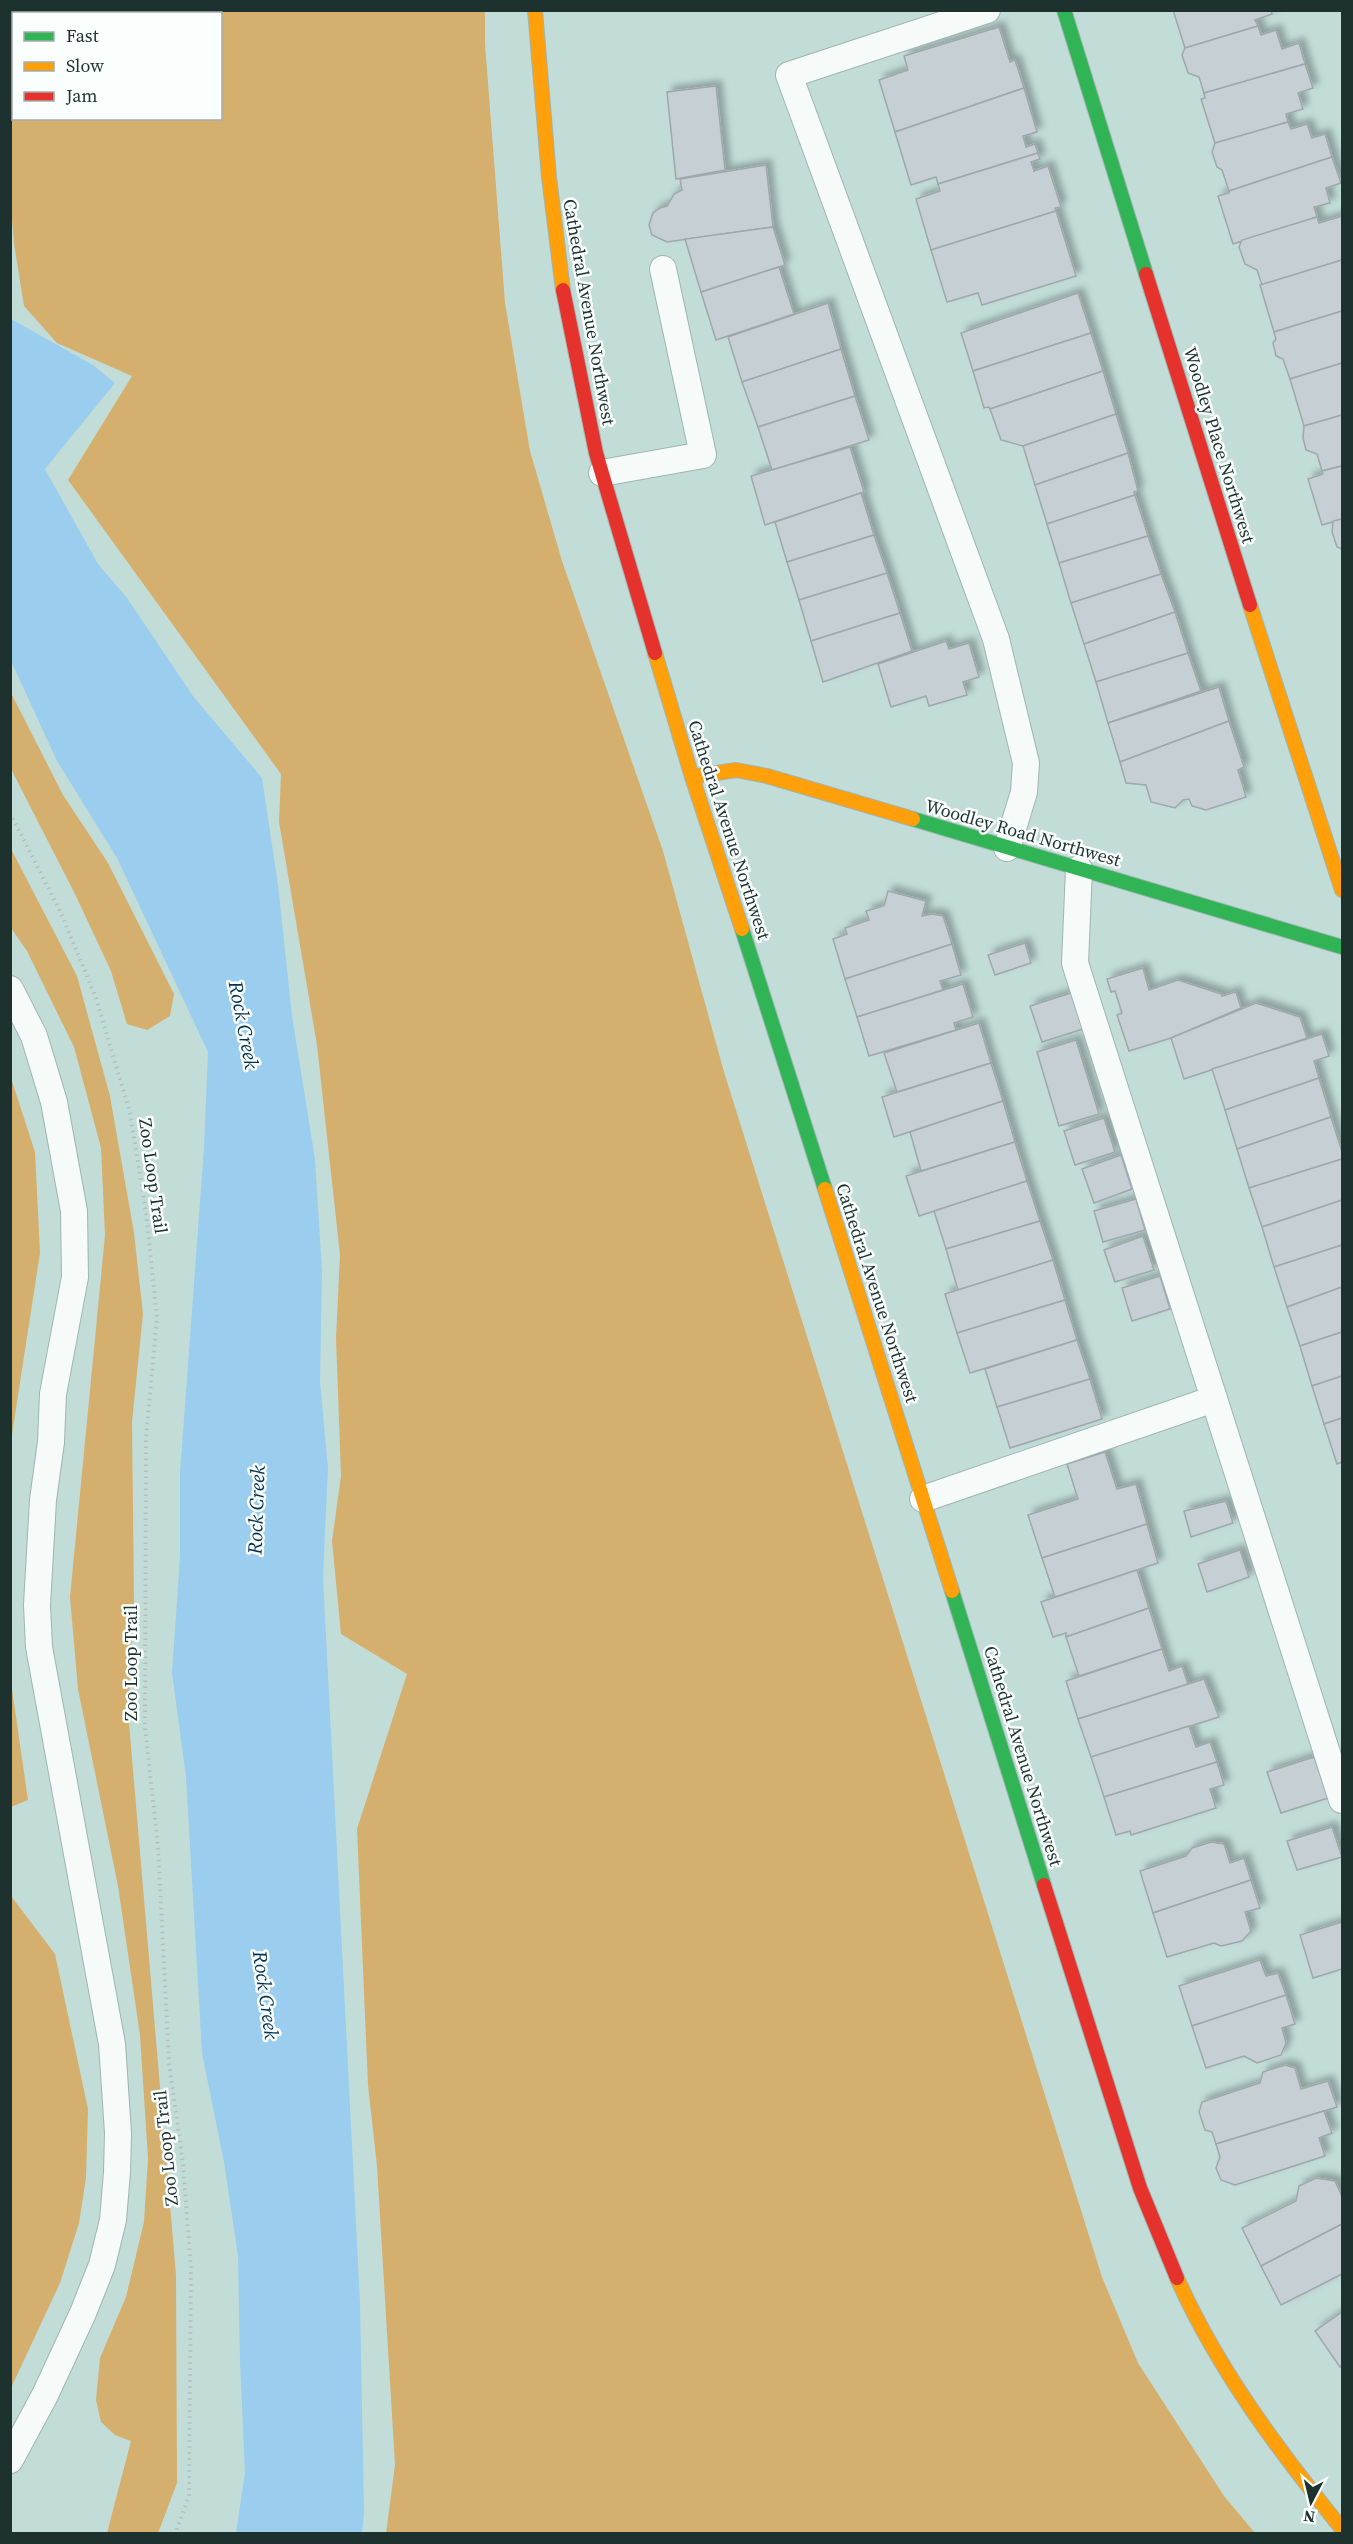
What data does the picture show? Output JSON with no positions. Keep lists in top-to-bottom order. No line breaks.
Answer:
{"streets":{"street":["Cathedral Avenue Northwest","Woodley Place Northwest","Woodley Road Northwest"],"path":["Zoo Loop Trail"]},"crossings":[["Cathedral Avenue Northwest","Woodley Road Northwest"]],"water":["Rock Creek"],"legend":["Fast","Slow","Jam"],"north":"bottom"}
